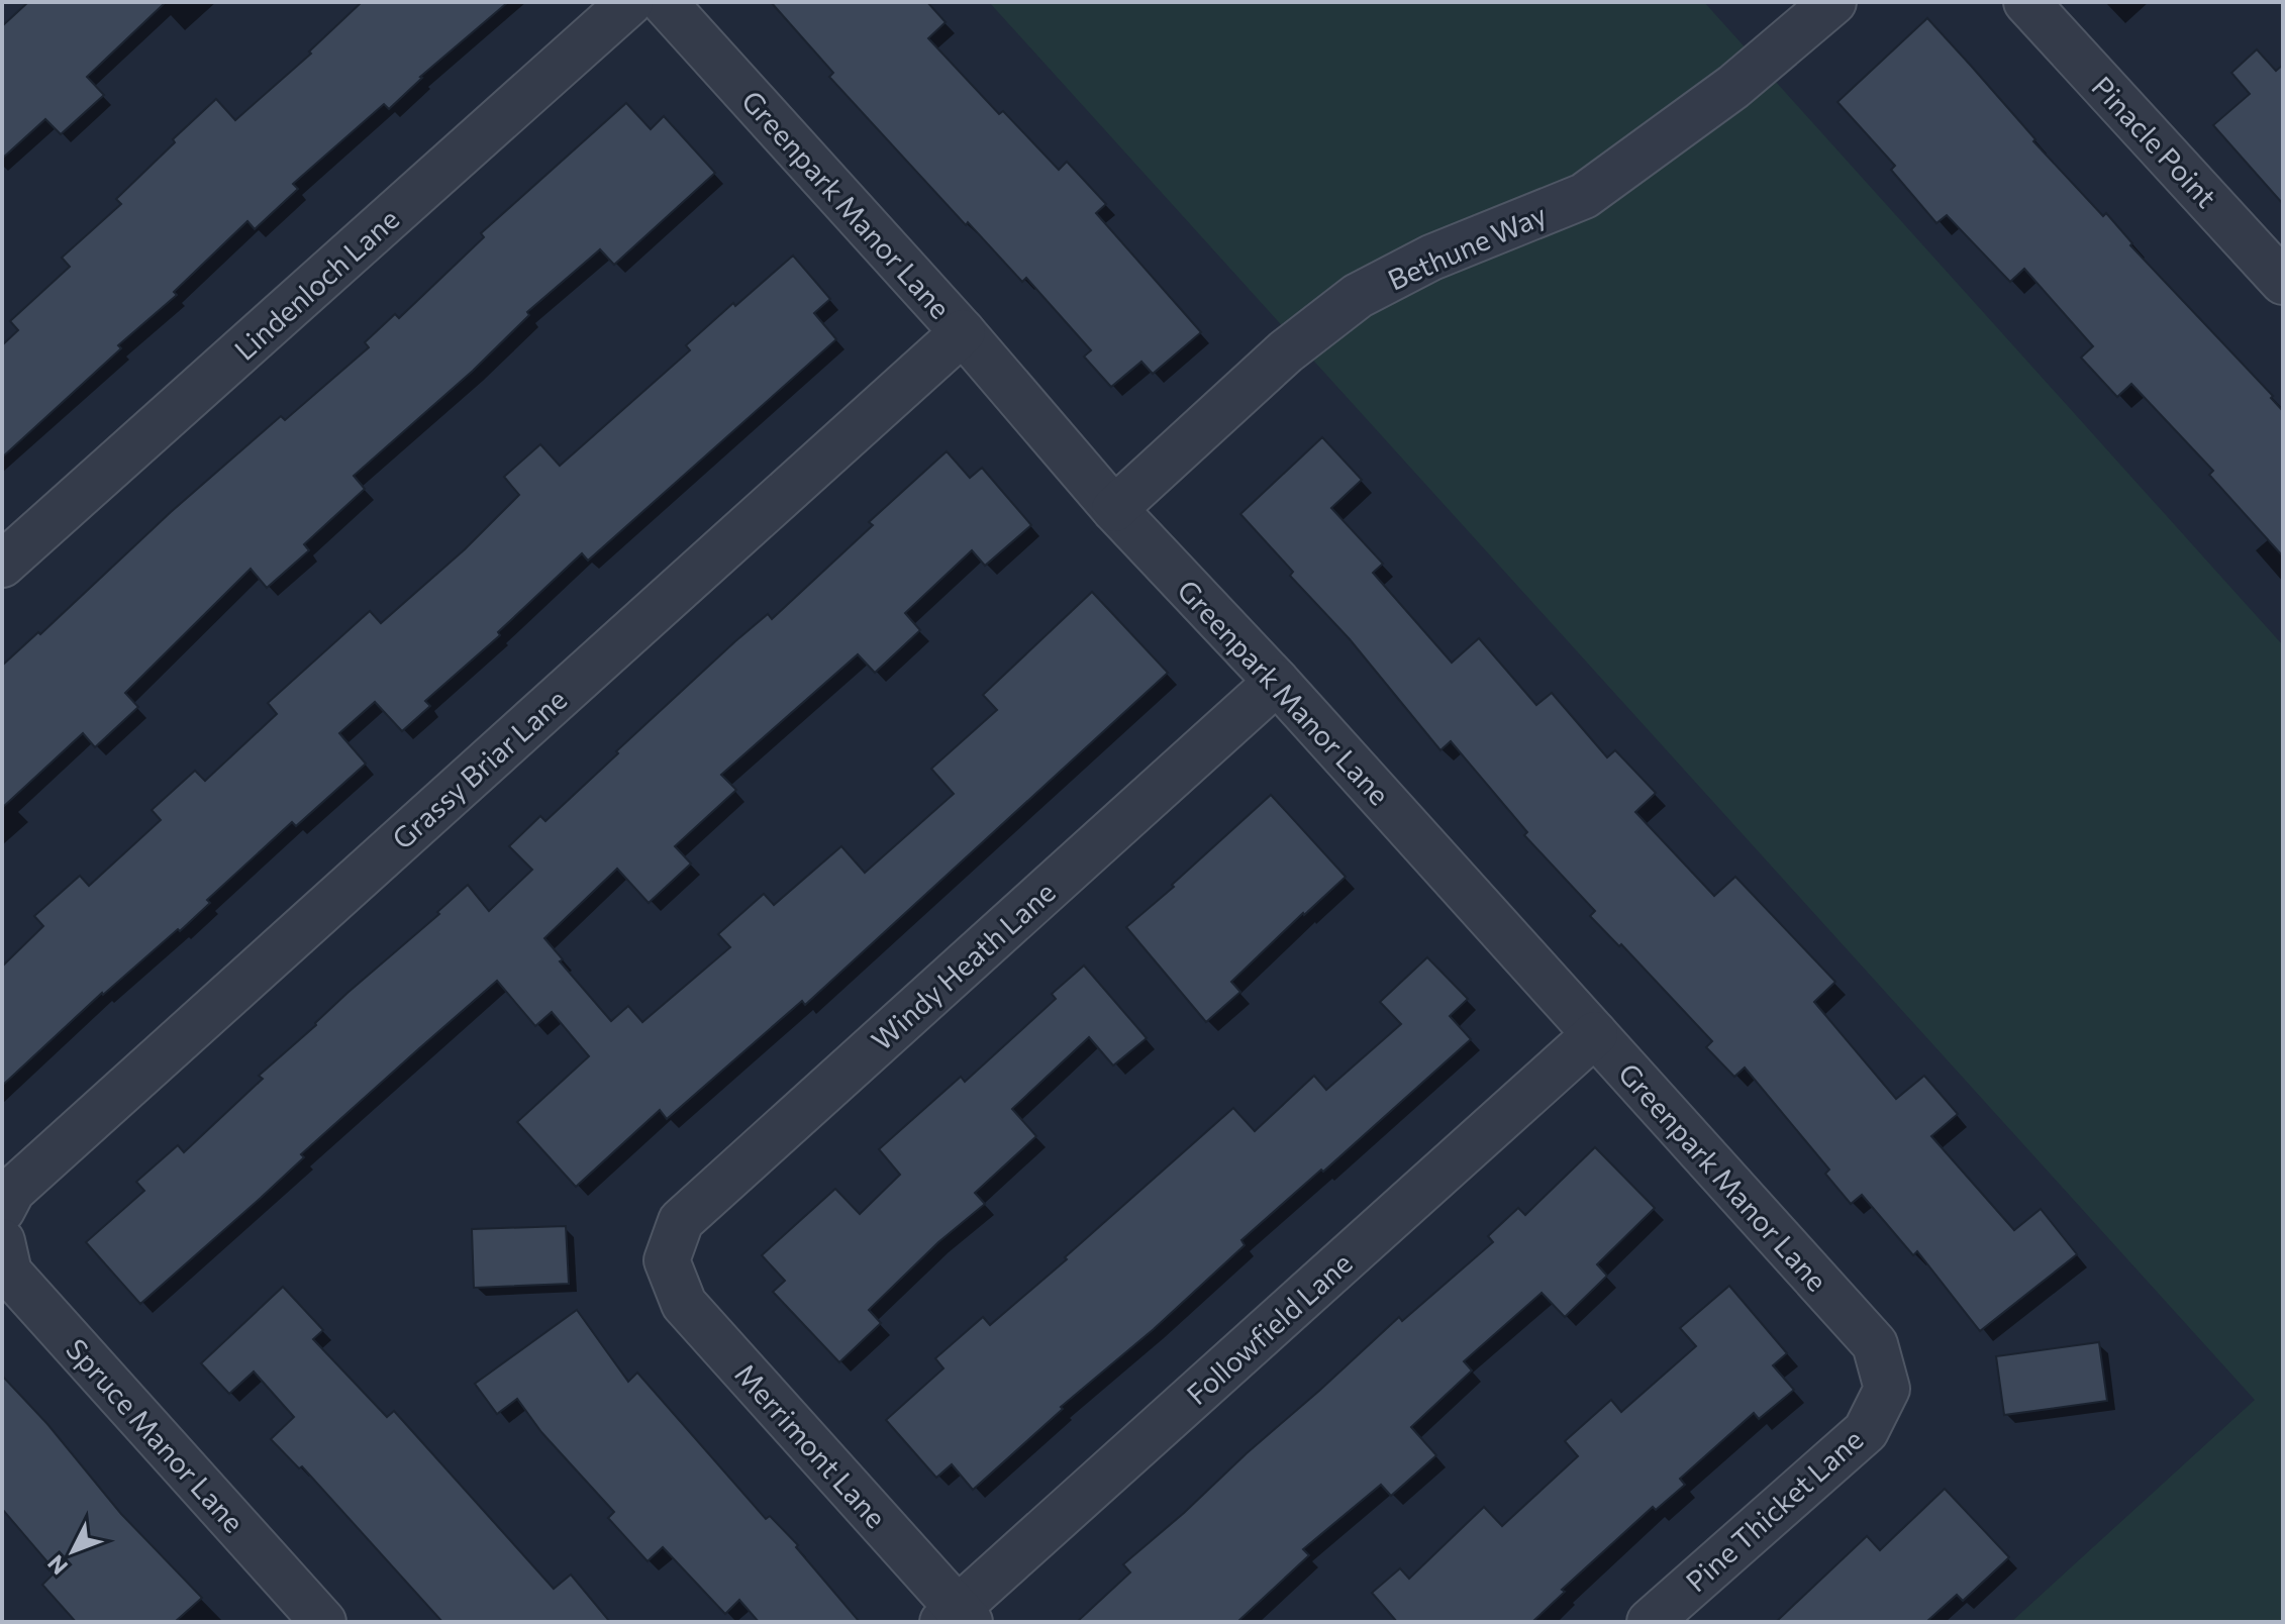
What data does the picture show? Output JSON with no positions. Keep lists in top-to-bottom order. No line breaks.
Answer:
{"streets":{"street":["Pinacle Point","Greenpark Manor Lane","Bethune Way","Lindenloch Lane","Grassy Briar Lane","Windy Heath Lane","Followfield Lane","Spruce Manor Lane","Merrimont Lane","Pine Thicket Lane"]},"crossings":[["Greenpark Manor Lane","Bethune Way"],["Greenpark Manor Lane","Grassy Briar Lane"],["Greenpark Manor Lane","Windy Heath Lane"],["Greenpark Manor Lane","Followfield Lane"],["Greenpark Manor Lane","Pine Thicket Lane"],["Windy Heath Lane","Merrimont Lane"],["Followfield Lane","Merrimont Lane"]],"north":"bottom left"}
